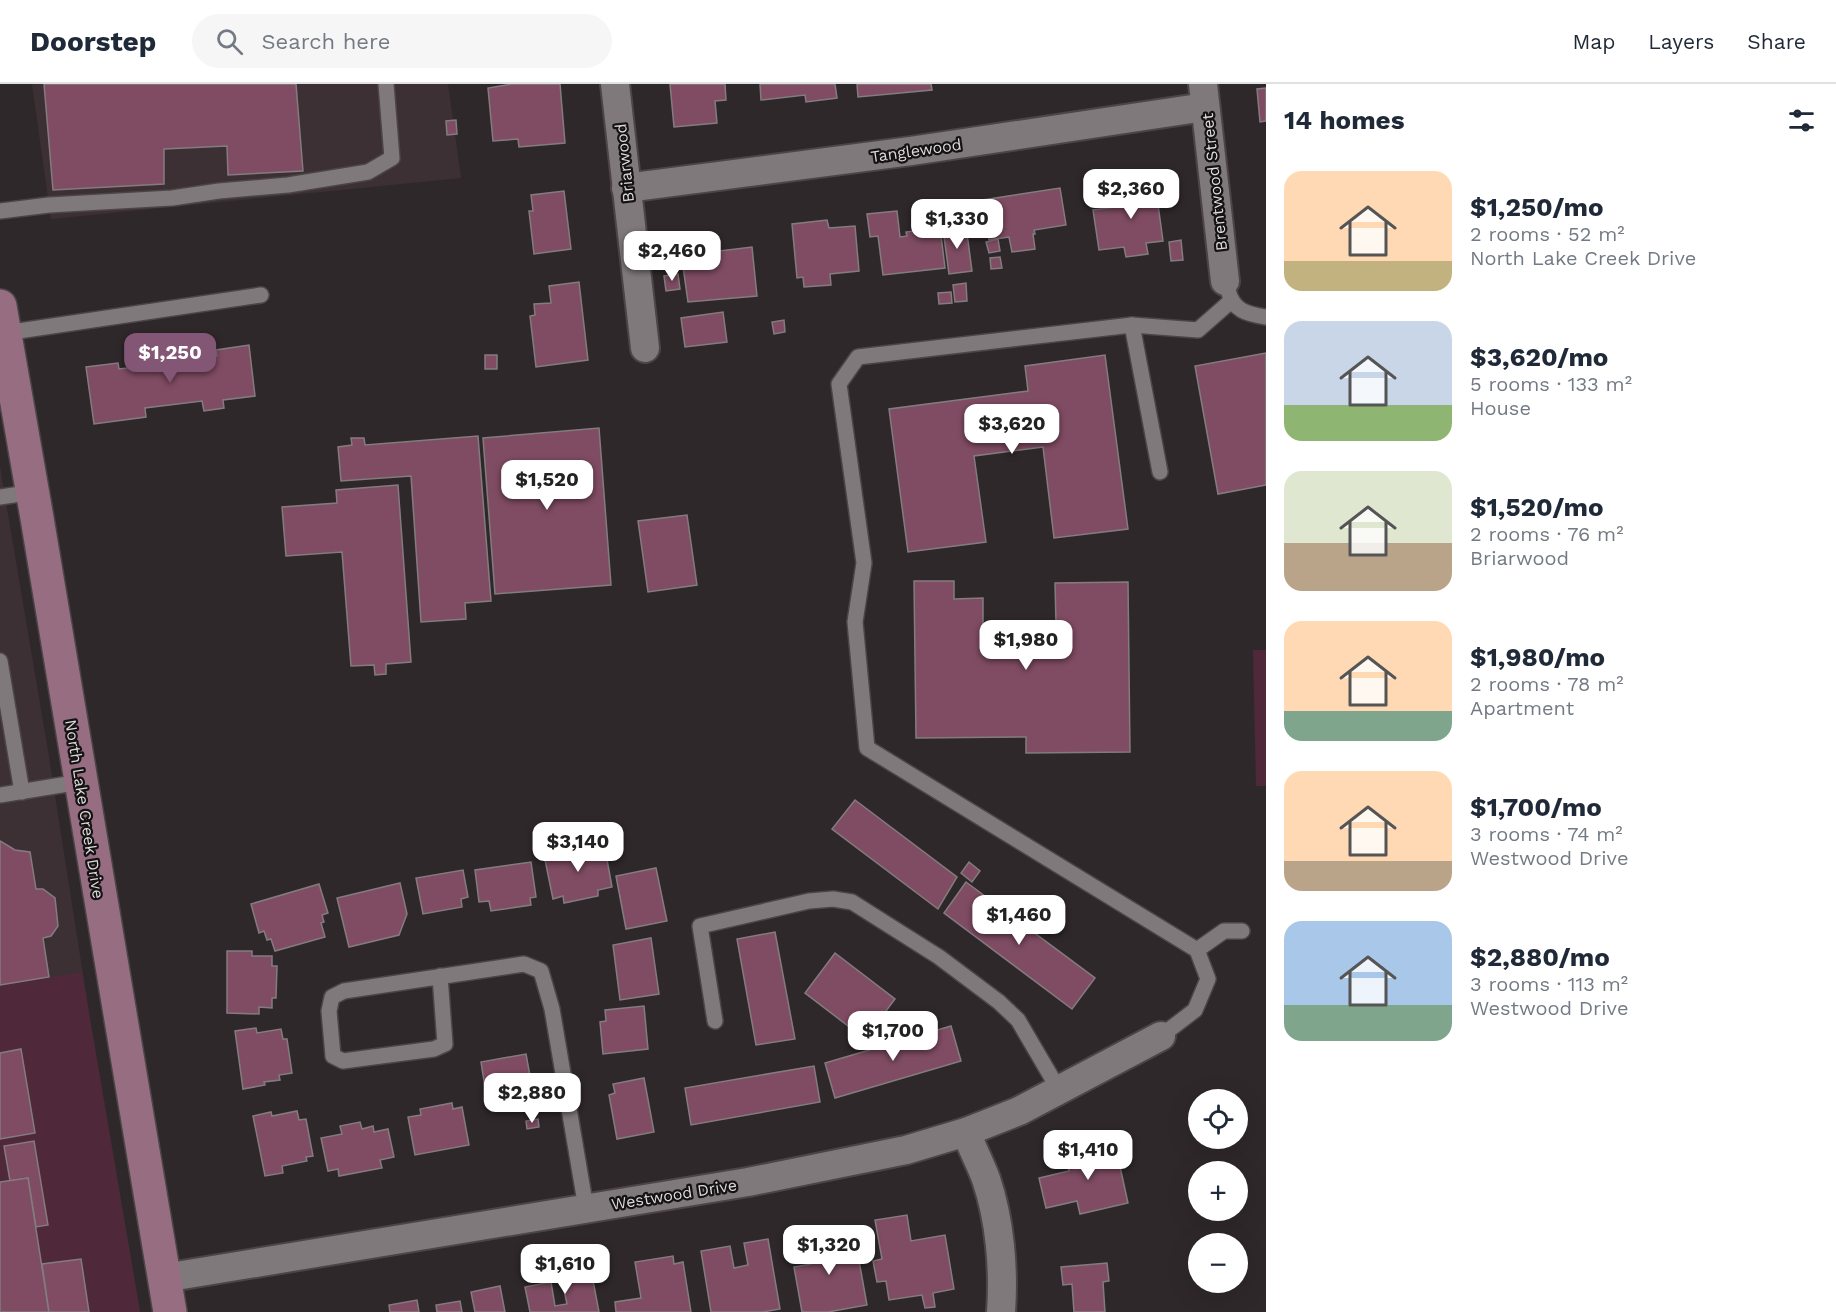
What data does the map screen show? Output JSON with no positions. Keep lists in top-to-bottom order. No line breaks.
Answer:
{"streets":{"street":["Tanglewood","Briarwood","Brentwood Street","North Lake Creek Drive","Westwood Drive"]},"crossings":[["Tanglewood","Briarwood"],["Tanglewood","Brentwood Street"],["North Lake Creek Drive","Westwood Drive"]],"page":{"header":"Doorstep","search":"Search here","nav":["Map","Layers","Share"],"heading":"14 homes","list":[{"name":"$1,250/mo","note":"2 rooms · 52 m² · North Lake Creek Drive"},{"name":"$3,620/mo","note":"5 rooms · 133 m² · House"},{"name":"$1,520/mo","note":"2 rooms · 76 m² · Briarwood"},{"name":"$1,980/mo","note":"2 rooms · 78 m² · Apartment"},{"name":"$1,700/mo","note":"3 rooms · 74 m² · Westwood Drive"},{"name":"$2,880/mo","note":"3 rooms · 113 m² · Westwood Drive"}],"price":["$2,360","$1,330","$2,460","$1,250","$3,620","$1,520","$1,980","$3,140","$1,460","$1,700","$2,880","$1,410","$1,320","$1,610"],"map_buttons":["+","−"]}}
